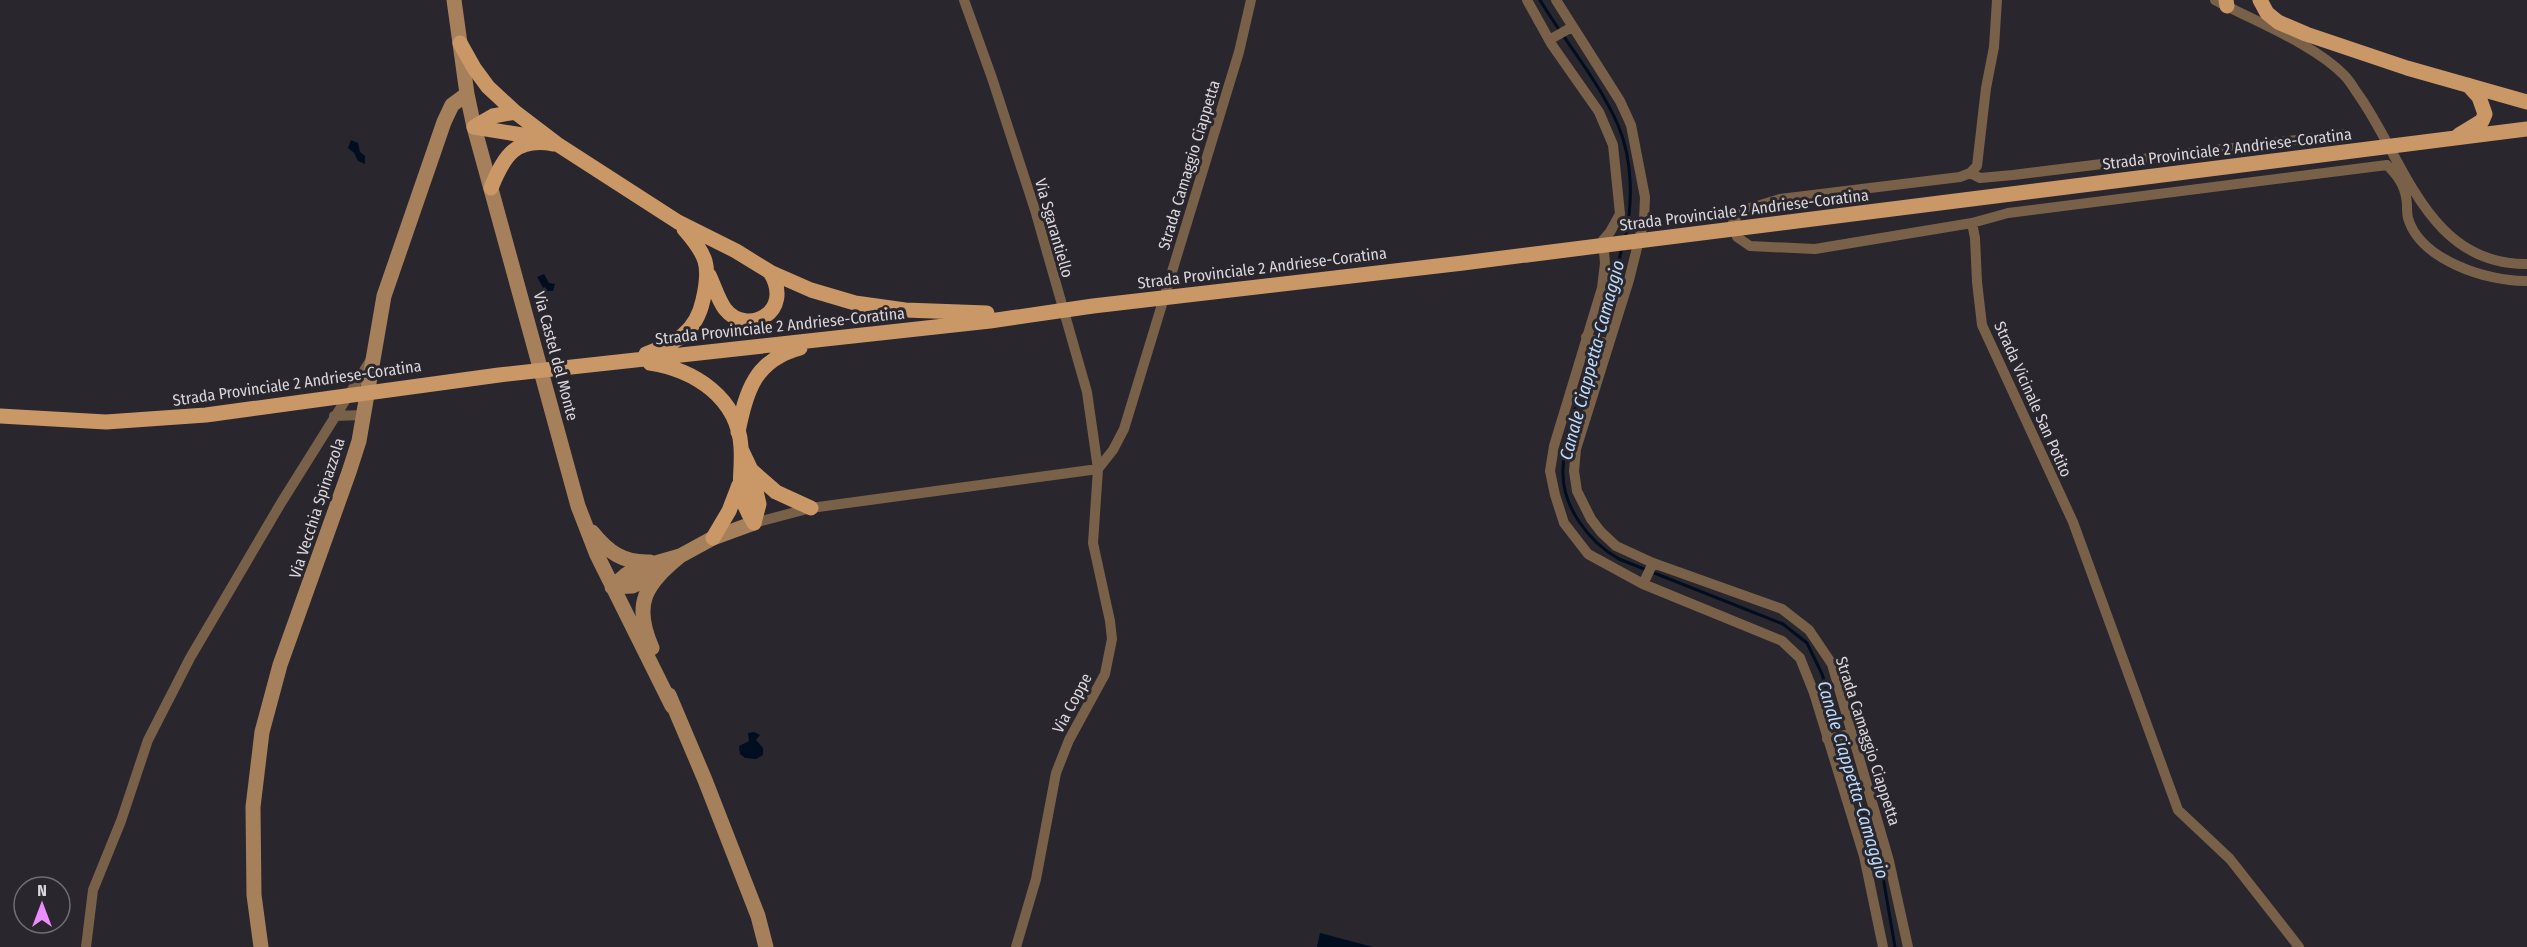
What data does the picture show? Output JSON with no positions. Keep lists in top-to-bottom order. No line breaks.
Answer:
{"streets":{"main road":["Strada Provinciale 2 Andriese-Coratina","Via Castel del Monte","Via Vecchia Spinazzola"],"street":["Strada Camaggio Ciappetta","Via Sgarantiello","Strada Vicinale San Potito","Via Coppe"]},"crossings":[["Strada Camaggio Ciappetta","Via Sgarantiello"],["Strada Camaggio Ciappetta","Via Coppe"],["Via Sgarantiello","Via Coppe"],["Via Castel del Monte","Via Vecchia Spinazzola"]],"water":["Canale Ciappetta-Camaggio"],"north":"top"}
